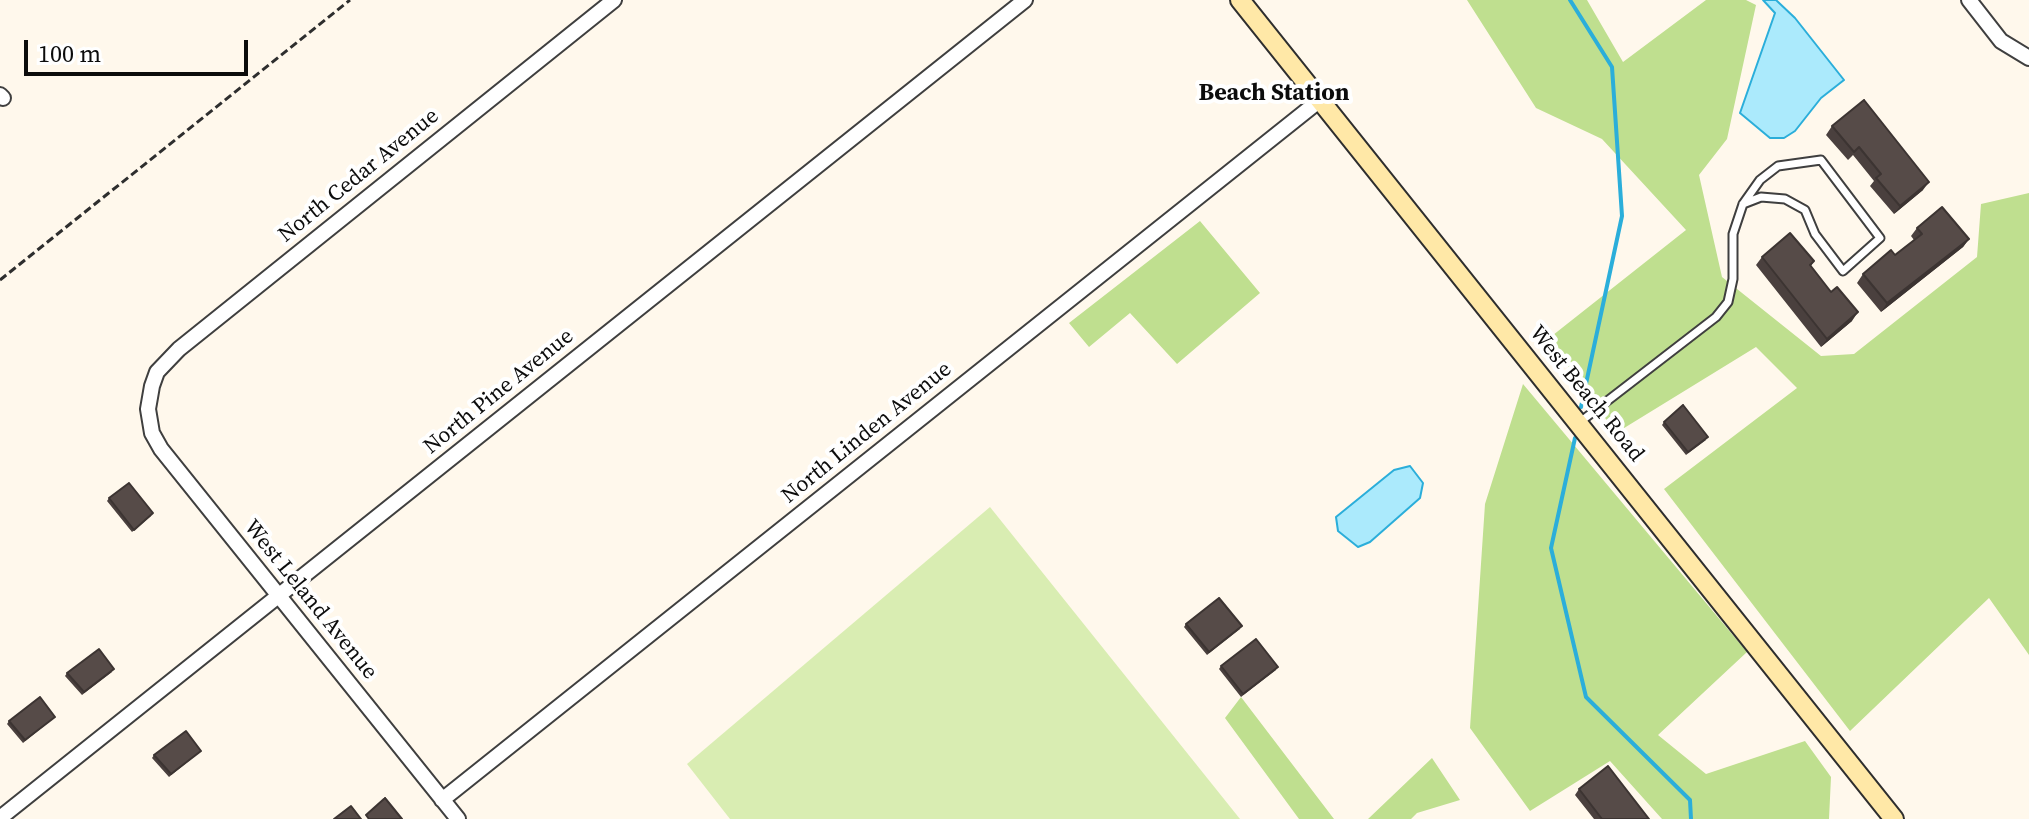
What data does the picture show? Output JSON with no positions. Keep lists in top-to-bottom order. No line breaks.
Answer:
{"streets":{"street":["North Cedar Avenue","North Pine Avenue","West Beach Road","North Linden Avenue","West Leland Avenue"]},"crossings":[["North Cedar Avenue","West Leland Avenue"],["North Pine Avenue","West Leland Avenue"],["West Beach Road","North Linden Avenue"],["North Linden Avenue","West Leland Avenue"]],"districts":["Beach Station"],"scale_bar":"100 m"}
